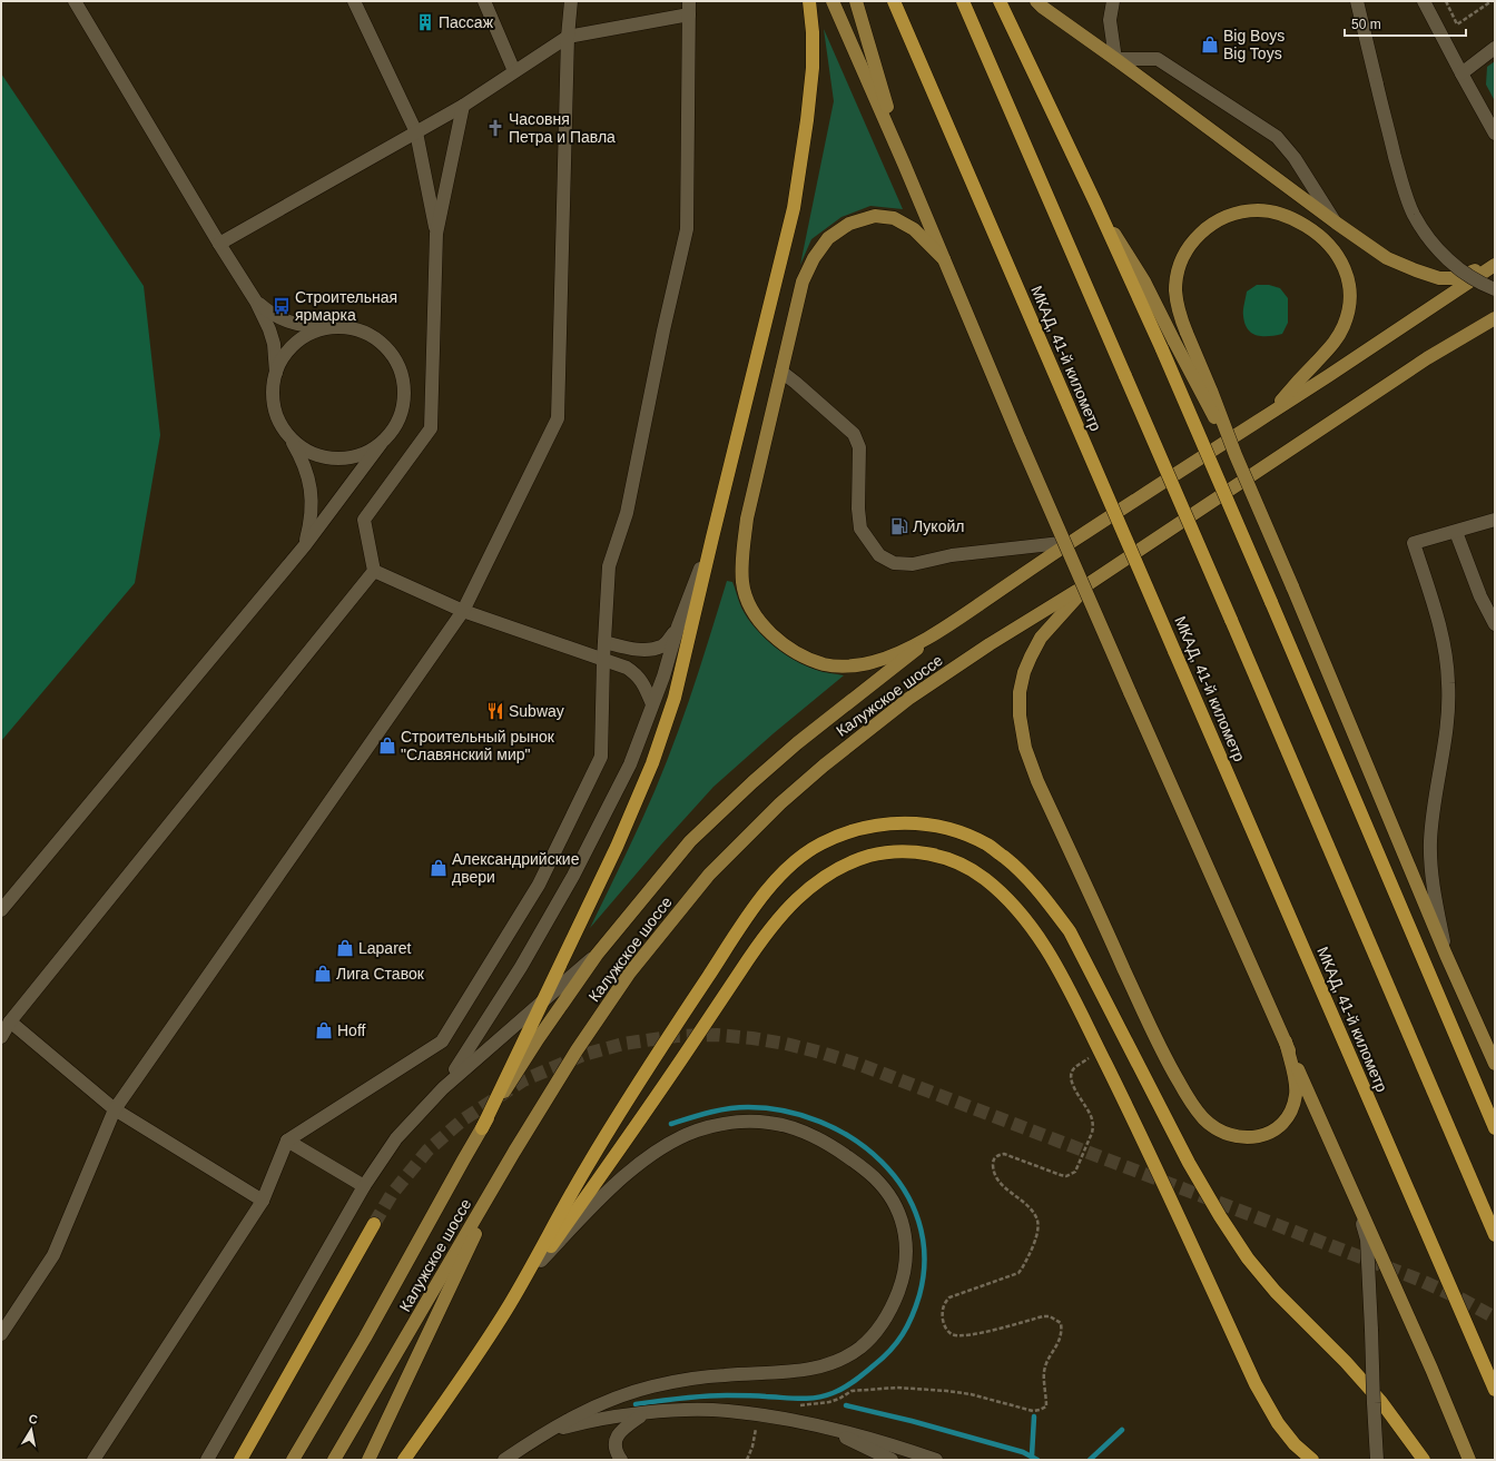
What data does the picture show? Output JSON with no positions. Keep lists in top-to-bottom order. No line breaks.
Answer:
{"streets":{"highway":["МКАД, 41-й километр"],"main road":["Калужское шоссе"]},"places":{"building":["Пассаж"],"shop":["Big Boys Big Toys","Строительный рынок \"Славянский мир\"","Александрийские двери","Laparet","Лига Ставок","Hoff"],"church":["Часовня Петра и Павла"],"bus stop":["Строительная ярмарка"],"fuel station":["Лукойл"],"restaurant":["Subway"]},"scale_bar":"50 m","north":"top"}
